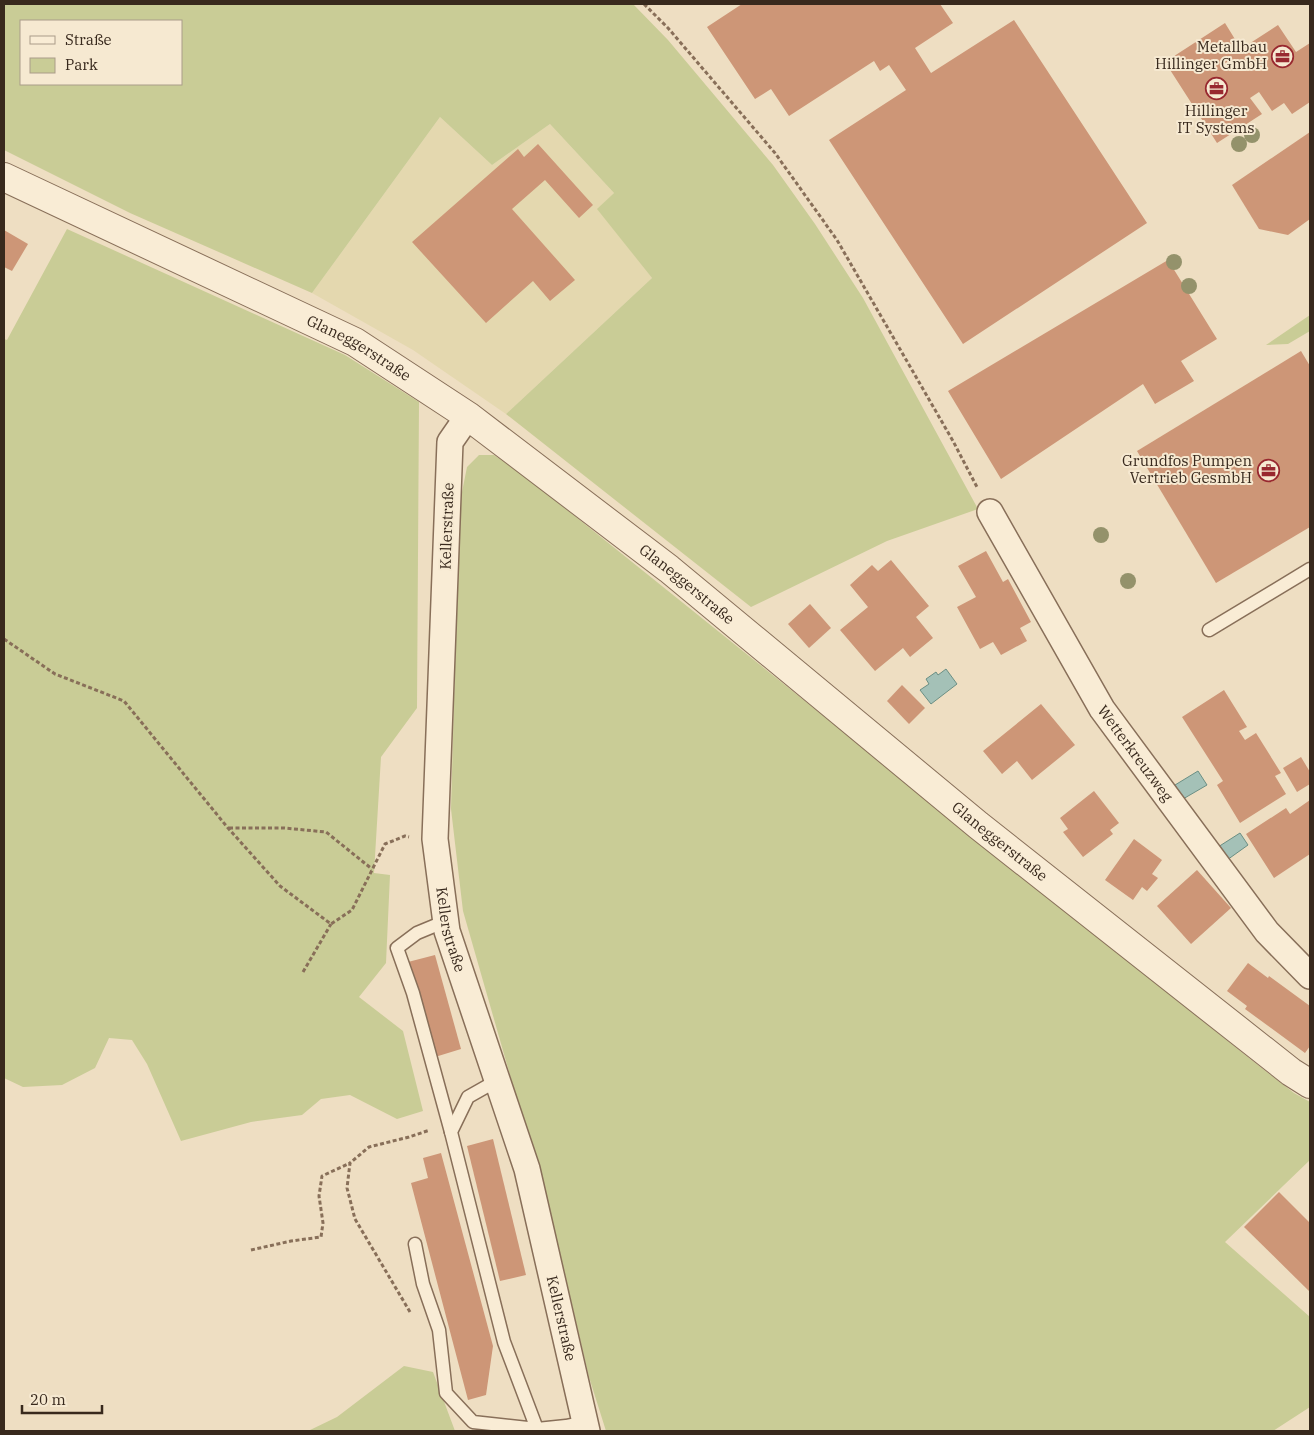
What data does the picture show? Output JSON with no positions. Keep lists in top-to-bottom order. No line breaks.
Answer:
{"streets":{"street":["Glaneggerstraße","Kellerstraße","Wetterkreuzweg"]},"crossings":[["Glaneggerstraße","Kellerstraße"]],"places":{"office":["Metallbau Hillinger GmbH","Hillinger IT Systems","Grundfos Pumpen Vertrieb GesmbH"]},"legend":["Straße","Park"],"scale_bar":"20 m"}
